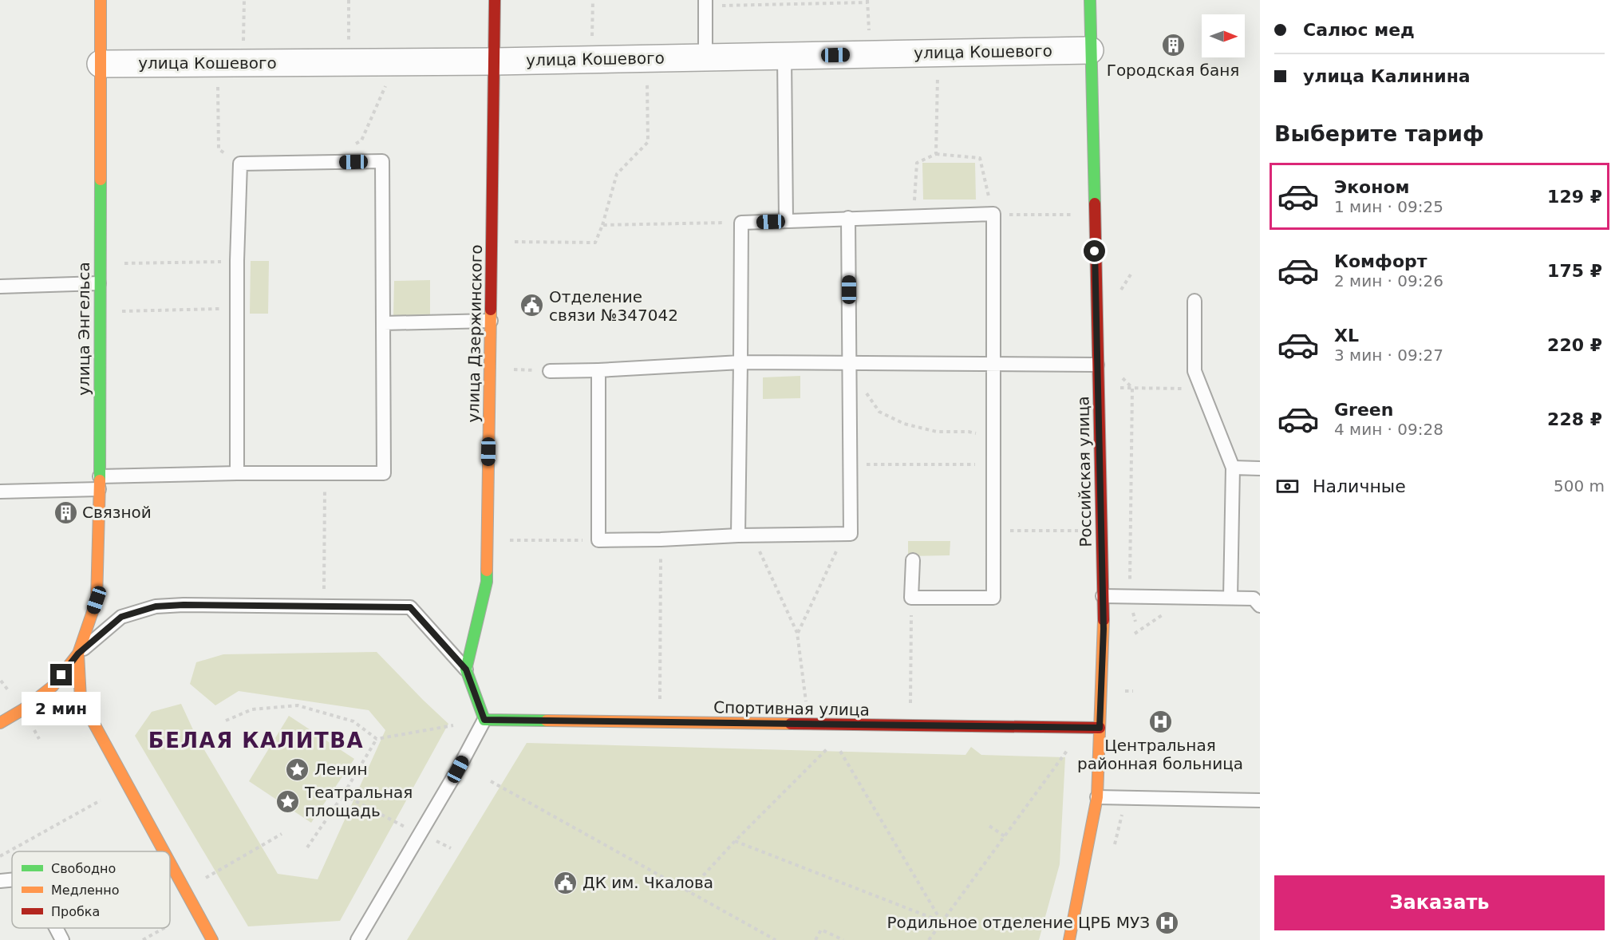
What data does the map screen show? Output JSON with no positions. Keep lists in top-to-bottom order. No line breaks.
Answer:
{"streets":{"street":["улица Кошевого","улица Энгельса","улица Дзержинского","Российская улица","Спортивная улица"]},"crossings":[["улица Кошевого","улица Энгельса"],["улица Кошевого","улица Дзержинского"],["улица Кошевого","Российская улица"],["Российская улица","Спортивная улица"]],"districts":["БЕЛАЯ КАЛИТВА"],"places":{"building":["Городская баня","Связной"],"public building":["Отделение связи №347042","ДК им. Чкалова"],"hospital":["Центральная районная больница","Родильное отделение ЦРБ МУЗ"],"place":["Ленин","Театральная площадь"]},"legend":["Свободно","Медленно","Пробка"],"north":"right","page":{"banner":["Салюc мед","улица Калинина"],"heading":"Выберите тариф","list":[{"name":"Эконом","note":"1 мин · 09:25","value":"129 ₽"},{"name":"Комфорт","note":"2 мин · 09:26","value":"175 ₽"},{"name":"XL","note":"3 мин · 09:27","value":"220 ₽"},{"name":"Green","note":"4 мин · 09:28","value":"228 ₽"}],"pay":["Наличные","500 m"],"bubble":"2 мин","buttons":"Заказать"}}
